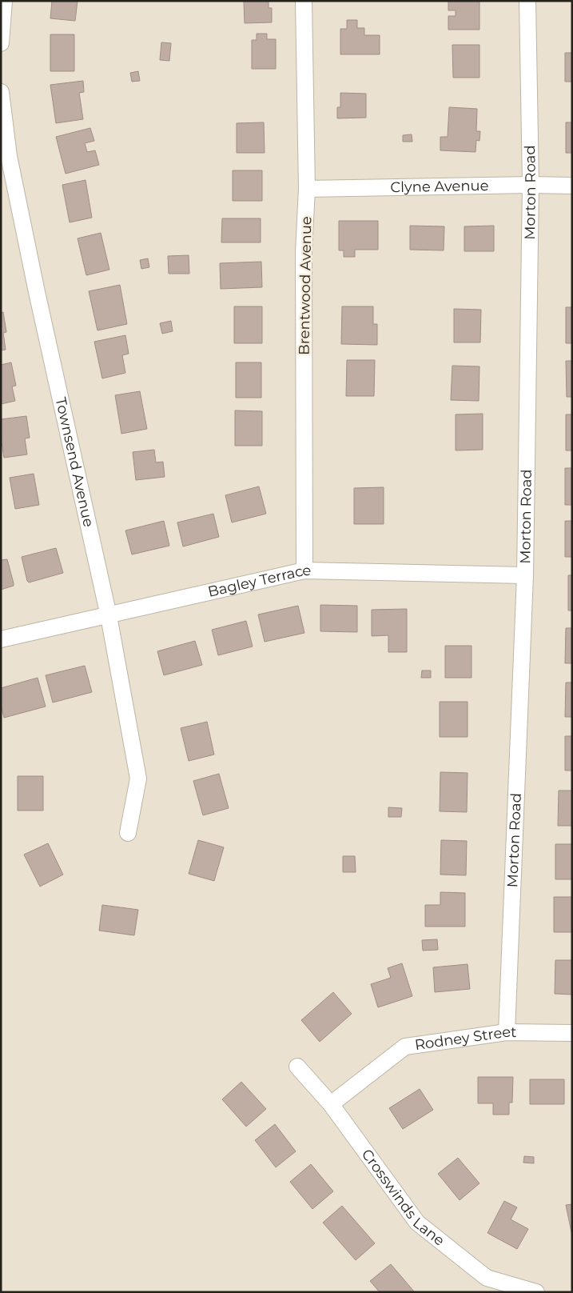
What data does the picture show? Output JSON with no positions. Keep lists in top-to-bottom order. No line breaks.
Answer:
{"streets":{"street":["Clyne Avenue","Morton Road","Brentwood Avenue","Townsend Avenue","Bagley Terrace","Rodney Street","Crosswinds Lane"]},"crossings":[["Clyne Avenue","Morton Road"],["Clyne Avenue","Brentwood Avenue"],["Morton Road","Bagley Terrace"],["Morton Road","Rodney Street"],["Brentwood Avenue","Bagley Terrace"],["Townsend Avenue","Bagley Terrace"],["Rodney Street","Crosswinds Lane"]]}
